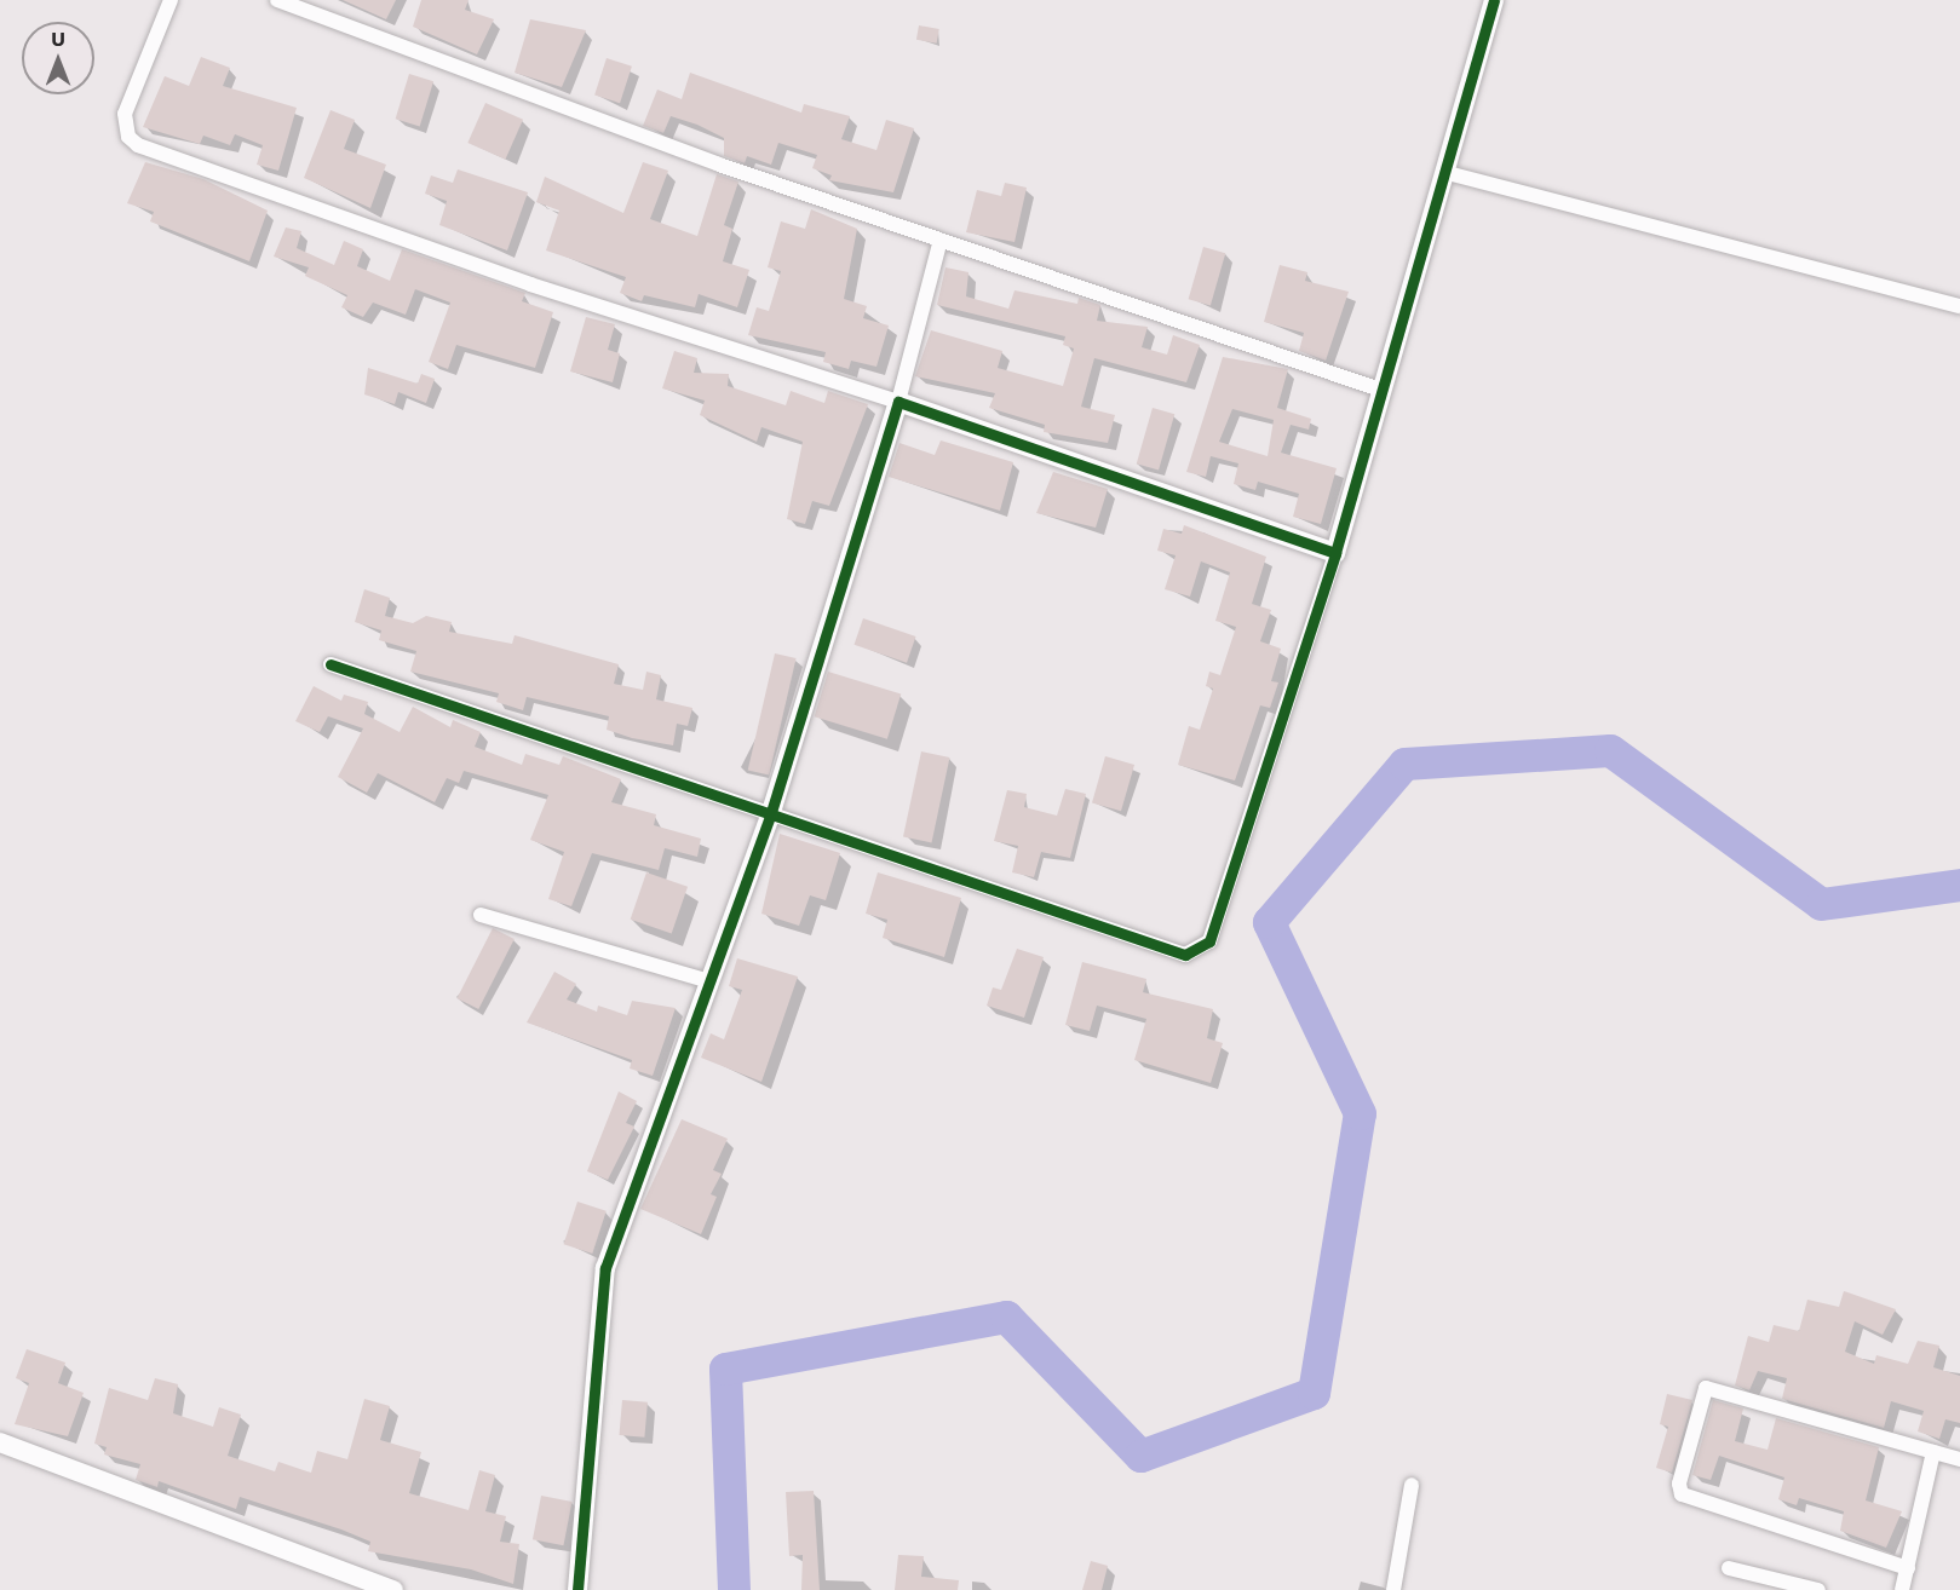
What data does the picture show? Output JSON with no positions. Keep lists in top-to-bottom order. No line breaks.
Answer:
{"north":"top"}
